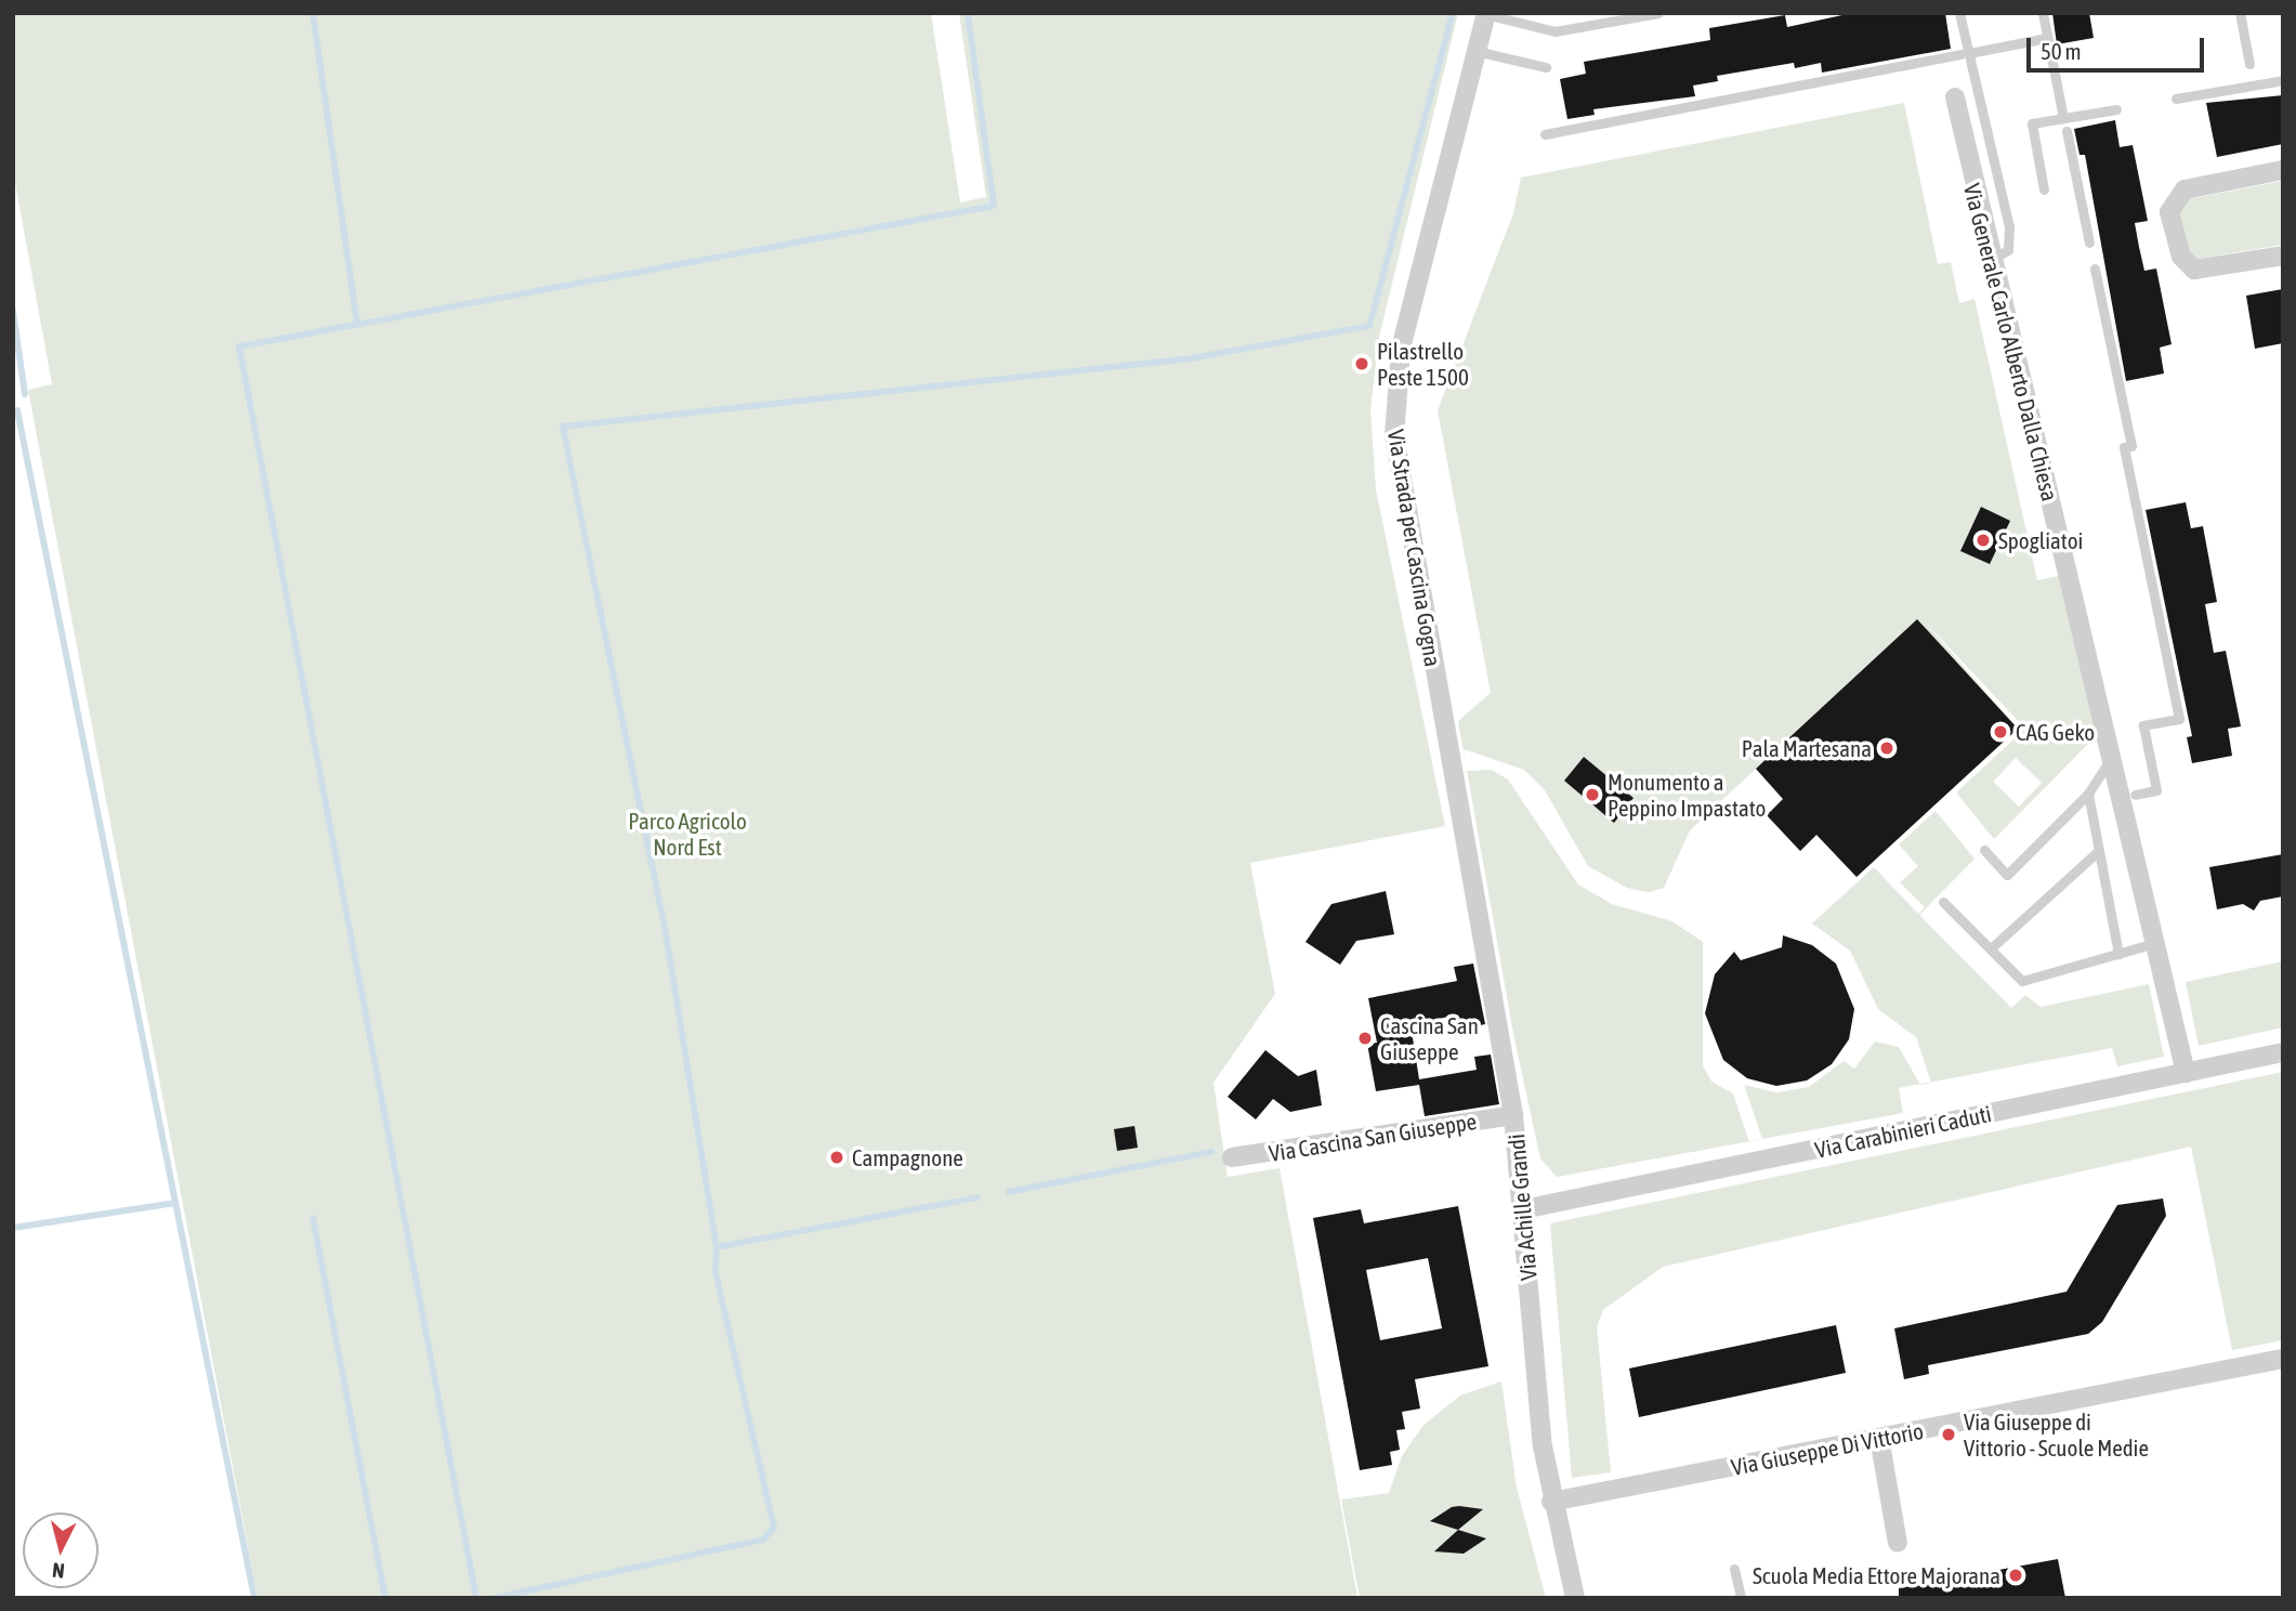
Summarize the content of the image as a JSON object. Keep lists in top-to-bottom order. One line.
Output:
{"streets":{"street":["Via Generale Carlo Alberto Dalla Chiesa","Via Strada per Cascina Gogna","Via Carabinieri Caduti","Via Cascina San Giuseppe","Via Achille Grandi","Via Giuseppe Di Vittorio"]},"crossings":[["Via Generale Carlo Alberto Dalla Chiesa","Via Carabinieri Caduti"],["Via Strada per Cascina Gogna","Via Achille Grandi"],["Via Carabinieri Caduti","Via Achille Grandi"],["Via Cascina San Giuseppe","Via Achille Grandi"],["Via Achille Grandi","Via Giuseppe Di Vittorio"]],"parks":["Parco Agricolo Nord Est"],"places":["Pilastrello Peste 1500","Spogliatoi","CAG Geko","Pala Martesana","Monumento a Peppino Impastato","Cascina San Giuseppe","Campagnone","Via Giuseppe di Vittorio - Scuole Medie","Scuola Media Ettore Majorana"],"scale_bar":"50 m","north":"bottom"}
